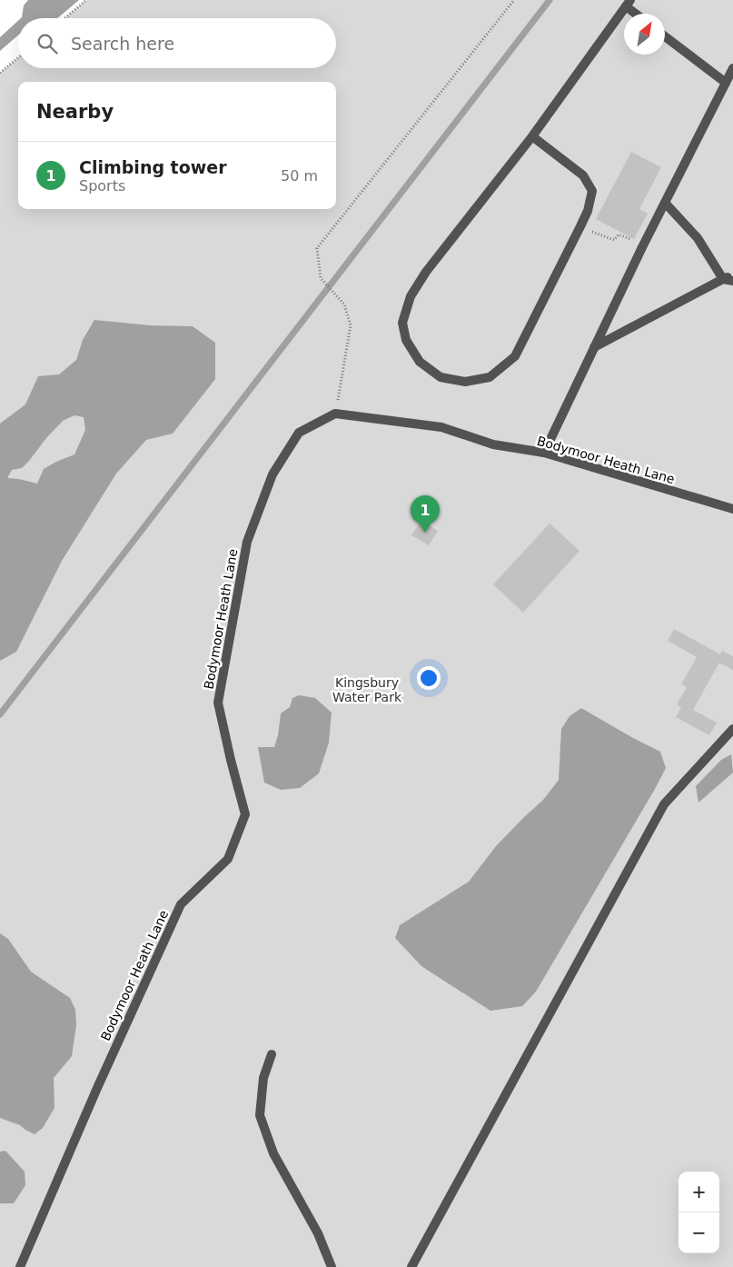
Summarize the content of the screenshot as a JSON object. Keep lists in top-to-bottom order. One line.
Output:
{"streets":{"street":["Bodymoor Heath Lane"]},"parks":["Kingsbury Water Park"],"north":"top right","page":{"search":"Search here","heading":"Nearby","list":[{"mark":"1","name":"Climbing tower","note":"Sports","value":"50 m"}],"pins":"1","map_buttons":["+","−"]}}
